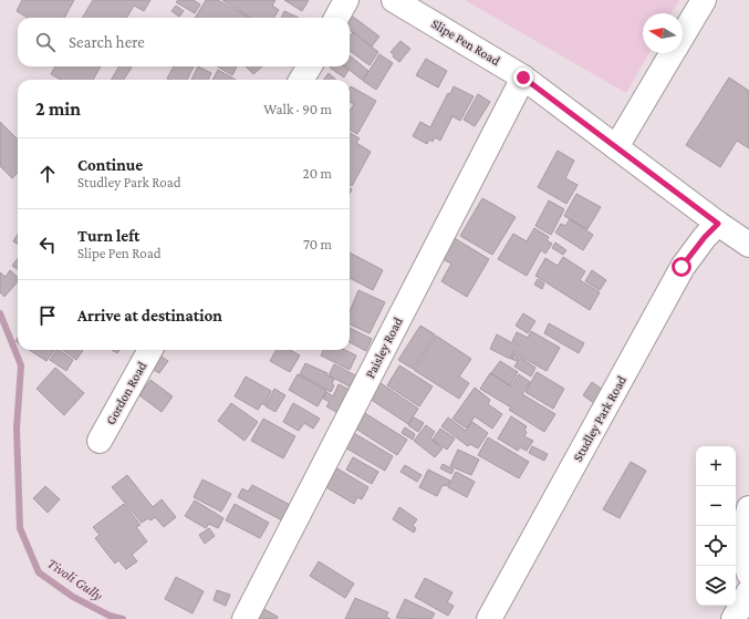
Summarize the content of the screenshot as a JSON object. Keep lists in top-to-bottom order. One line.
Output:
{"streets":{"street":["Slipe Pen Road","Paisley Road","Gordon Road","Studley Park Road"]},"crossings":[["Slipe Pen Road","Paisley Road"],["Slipe Pen Road","Studley Park Road"]],"water":["Tivoli Gully"],"north":"left","page":{"search":"Search here","heading":["2 min","Walk · 90 m"],"list":[["Continue","Studley Park Road","20 m"],["Turn left","Slipe Pen Road","70 m"],"Arrive at destination"],"map_buttons":["+","−"]}}
